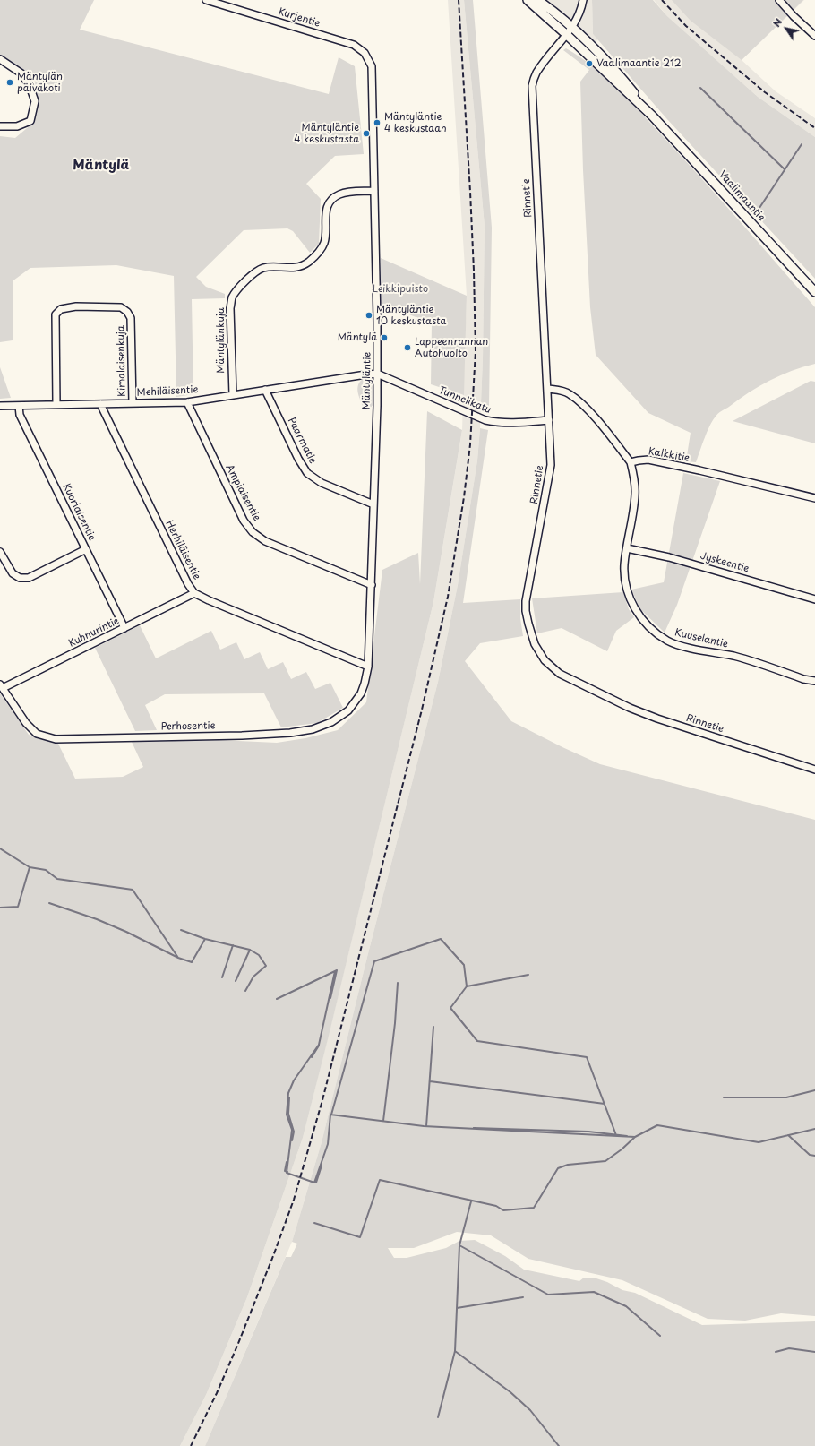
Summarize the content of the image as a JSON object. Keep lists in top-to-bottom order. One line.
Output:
{"streets":{"main road":["Vaalimaantie"],"street":["Kurjentie","Rinnetie","Mäntylänkuja","Kimalaisenkuja","Mäntyläntie","Mehiläisentie","Tunnelikatu","Paarmatie","Kalkkitie","Ampiaisentie","Kuoriaisentie","Herhiläisentie","Jyskeentie","Kuhnurintie","Kuuselantie","Perhosentie"]},"crossings":[["Kurjentie","Mäntyläntie"],["Vaalimaantie","Rinnetie"],["Rinnetie","Tunnelikatu"],["Mäntylänkuja","Mäntyläntie"],["Mäntylänkuja","Mehiläisentie"],["Kimalaisenkuja","Mehiläisentie"],["Mäntyläntie","Mehiläisentie"],["Mäntyläntie","Tunnelikatu"],["Mäntyläntie","Paarmatie"],["Mäntyläntie","Ampiaisentie"],["Mäntyläntie","Herhiläisentie"],["Mäntyläntie","Perhosentie"],["Mehiläisentie","Tunnelikatu"],["Mehiläisentie","Paarmatie"],["Mehiläisentie","Ampiaisentie"],["Mehiläisentie","Kuoriaisentie"],["Mehiläisentie","Herhiläisentie"],["Kalkkitie","Kuuselantie"],["Kuoriaisentie","Kuhnurintie"],["Herhiläisentie","Kuhnurintie"],["Herhiläisentie","Perhosentie"],["Jyskeentie","Kuuselantie"],["Kuhnurintie","Perhosentie"]],"districts":["Mäntylä"],"parks":["Leikkipuisto"],"places":["Vaalimaantie 212","Mäntylän päiväkoti","Mäntyläntie 4 keskustaan","Mäntyläntie 4 keskustasta","Mäntyläntie 10 keskustasta","Mäntylä","Lappeenrannan Autohuolto"],"north":"top left"}
